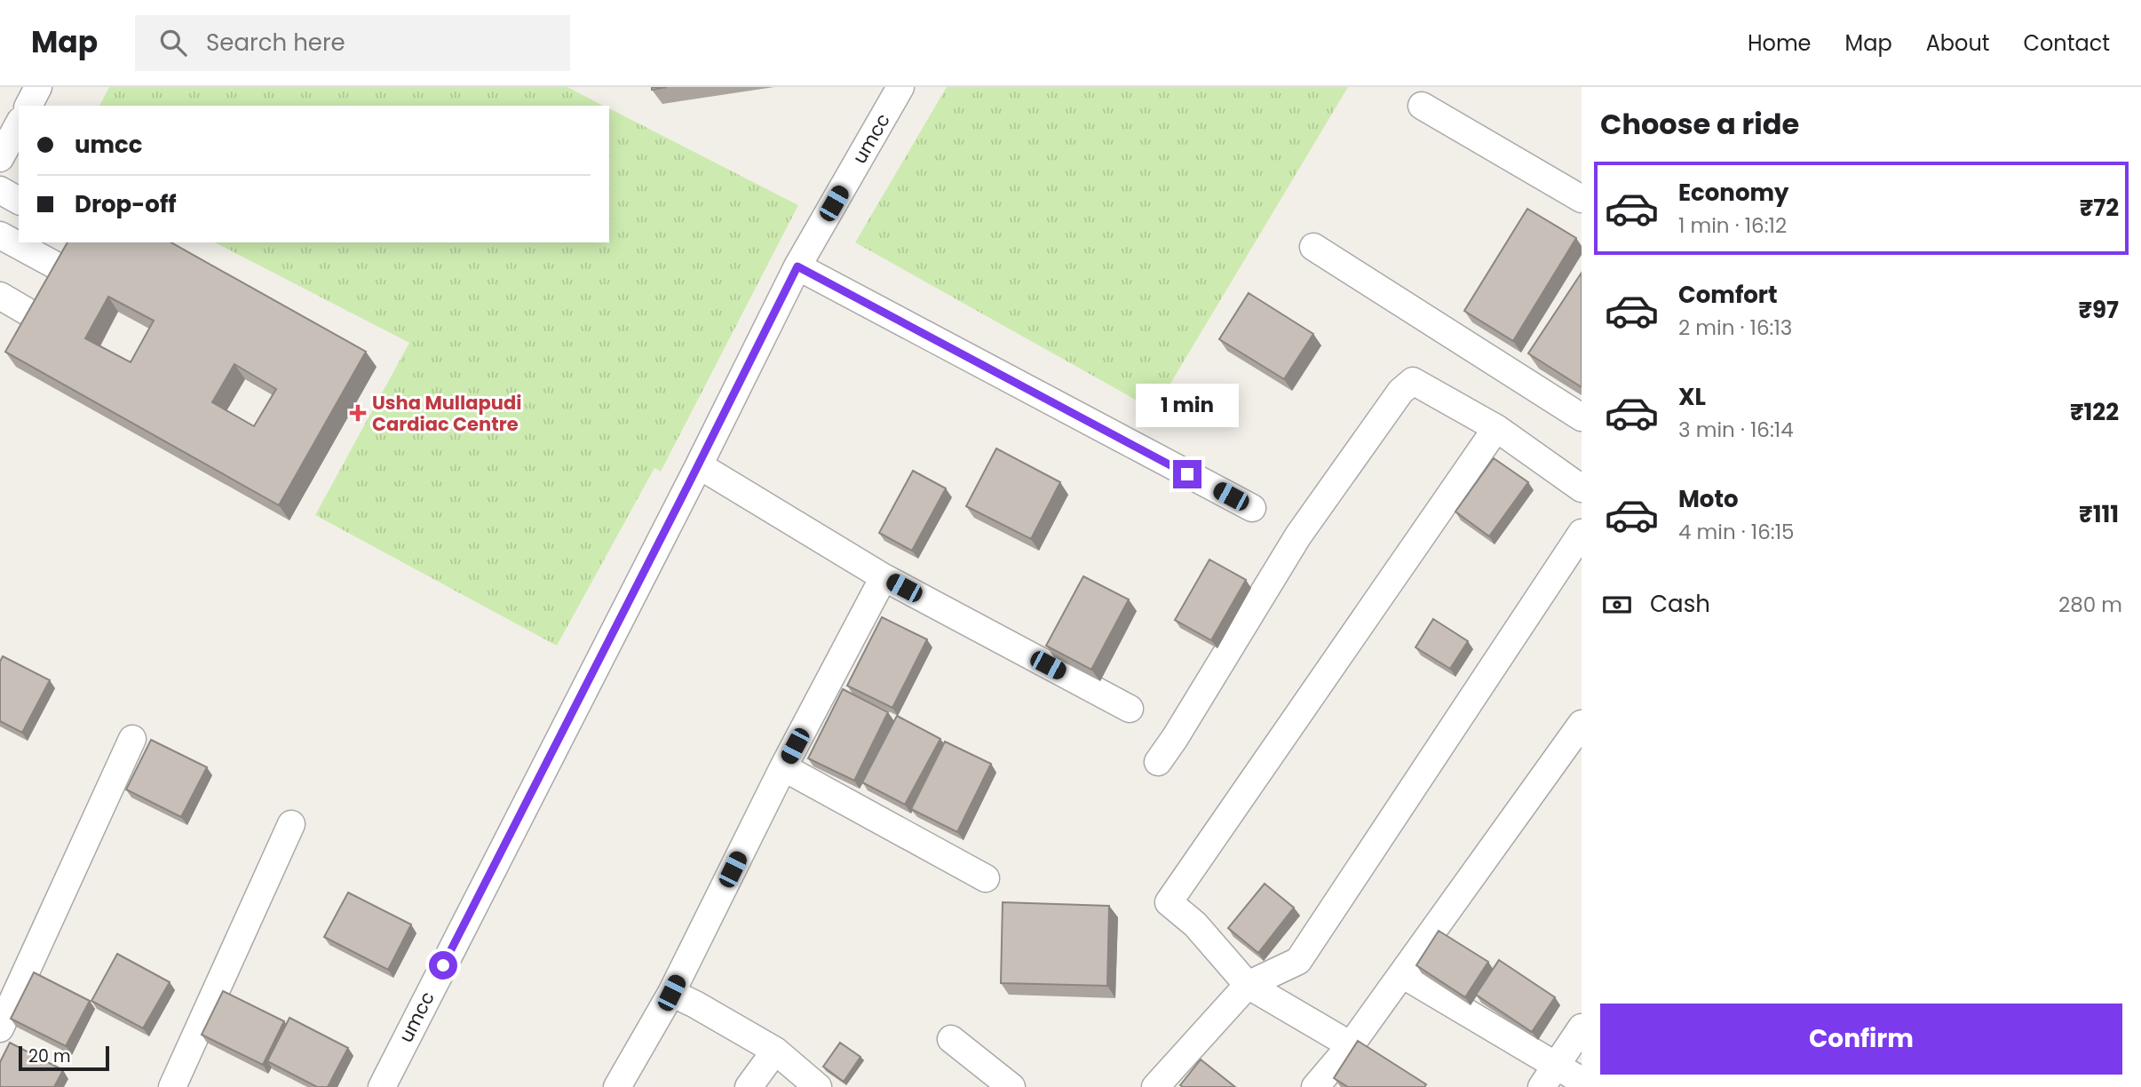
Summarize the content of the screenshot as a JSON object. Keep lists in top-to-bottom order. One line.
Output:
{"streets":{"street":["umcc"]},"places":{"health":["Usha Mullapudi Cardiac Centre"]},"scale_bar":"20 m","page":{"header":"Map","search":"Search here","nav":["Home","Map","About","Contact"],"heading":"Choose a ride","banner":["umcc","Drop-off"],"list":[{"name":"Economy","note":"1 min · 16:12","value":"₹72"},{"name":"Comfort","note":"2 min · 16:13","value":"₹97"},{"name":"XL","note":"3 min · 16:14","value":"₹122"},{"name":"Moto","note":"4 min · 16:15","value":"₹111"}],"bubble":"1 min","pay":["Cash","280 m"],"buttons":"Confirm","scale":"20 m"}}
